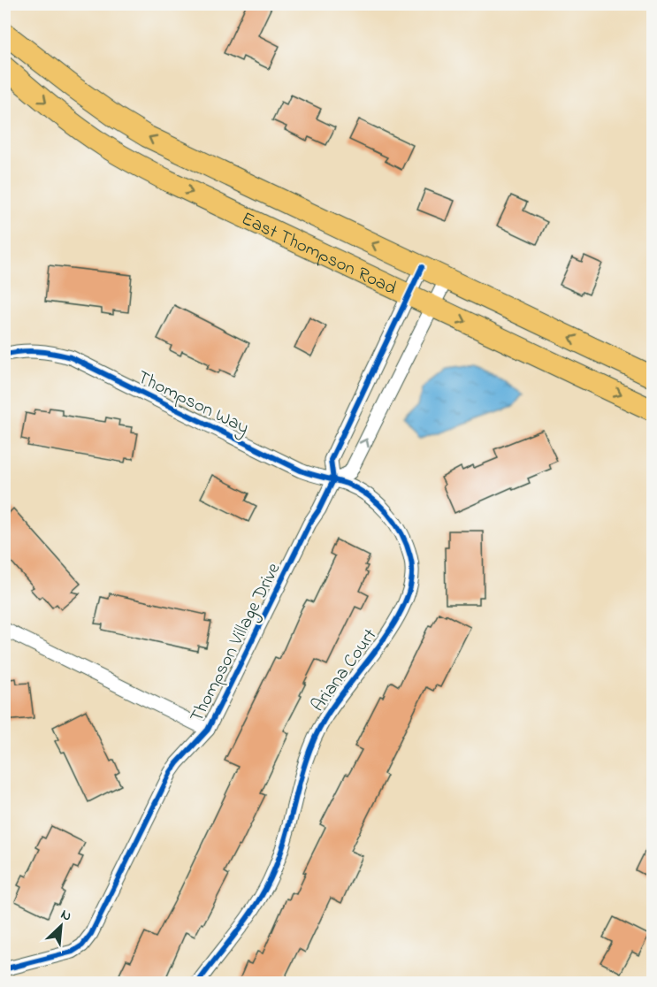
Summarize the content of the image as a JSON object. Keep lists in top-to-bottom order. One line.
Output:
{"streets":{"main road":["East Thompson Road"],"street":["Thompson Way","Thompson Village Drive","Ariana Court"]},"crossings":[["East Thompson Road","Thompson Village Drive"],["Thompson Way","Thompson Village Drive"],["Thompson Way","Ariana Court"],["Thompson Village Drive","Ariana Court"]],"north":"top right"}
